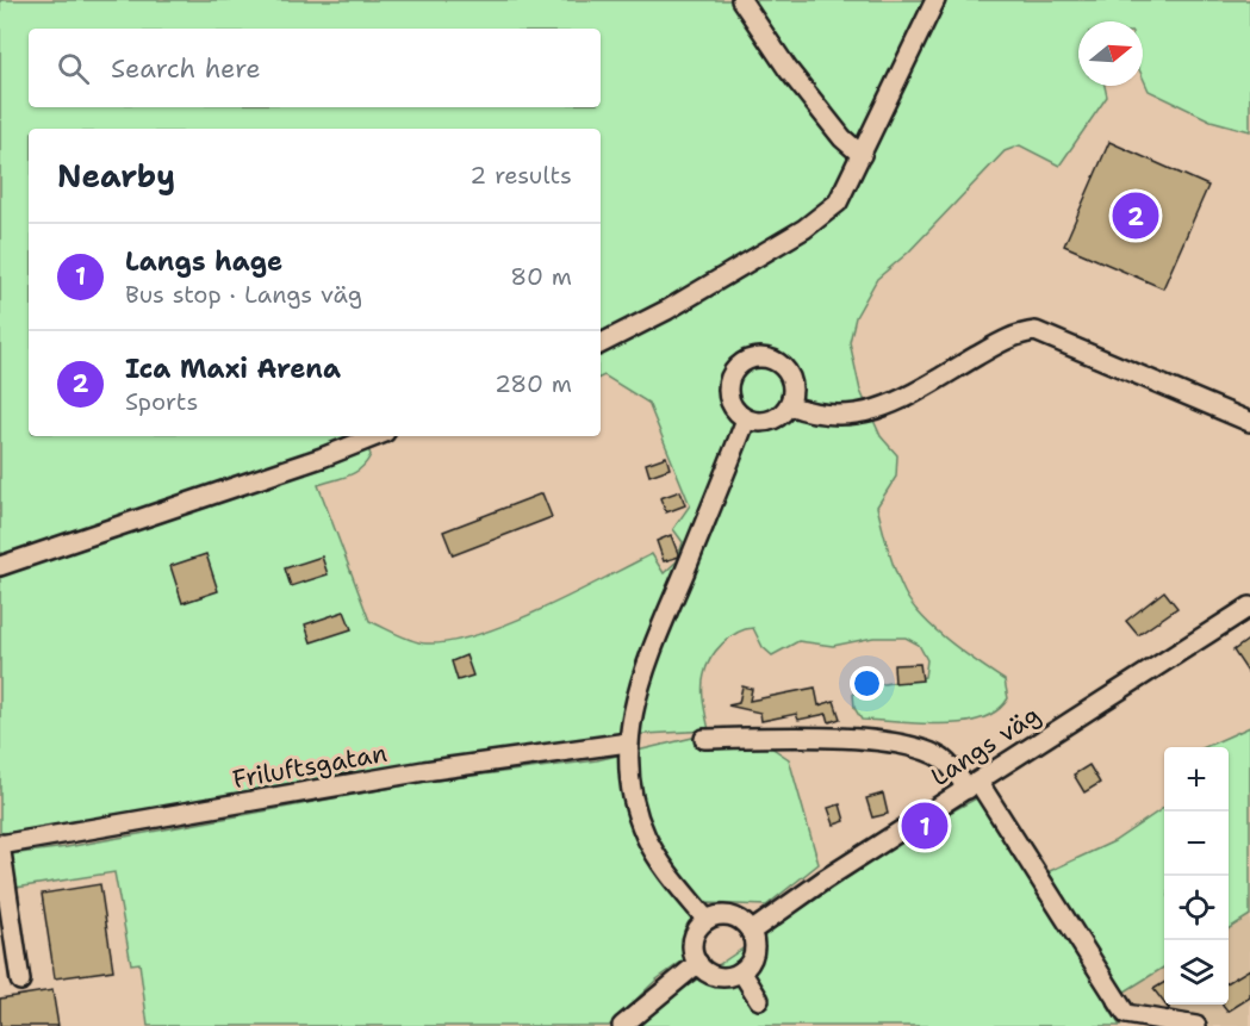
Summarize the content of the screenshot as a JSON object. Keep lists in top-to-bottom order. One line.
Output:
{"streets":{"street":["Langs väg","Friluftsgatan"]},"north":"right","page":{"search":"Search here","heading":["Nearby","2 results"],"pins":["2","1"],"list":[{"mark":"1","name":"Langs hage","note":"Bus stop · Langs väg","value":"80 m"},{"mark":"2","name":"Ica Maxi Arena","note":"Sports","value":"280 m"}],"map_buttons":["+","−"]}}
